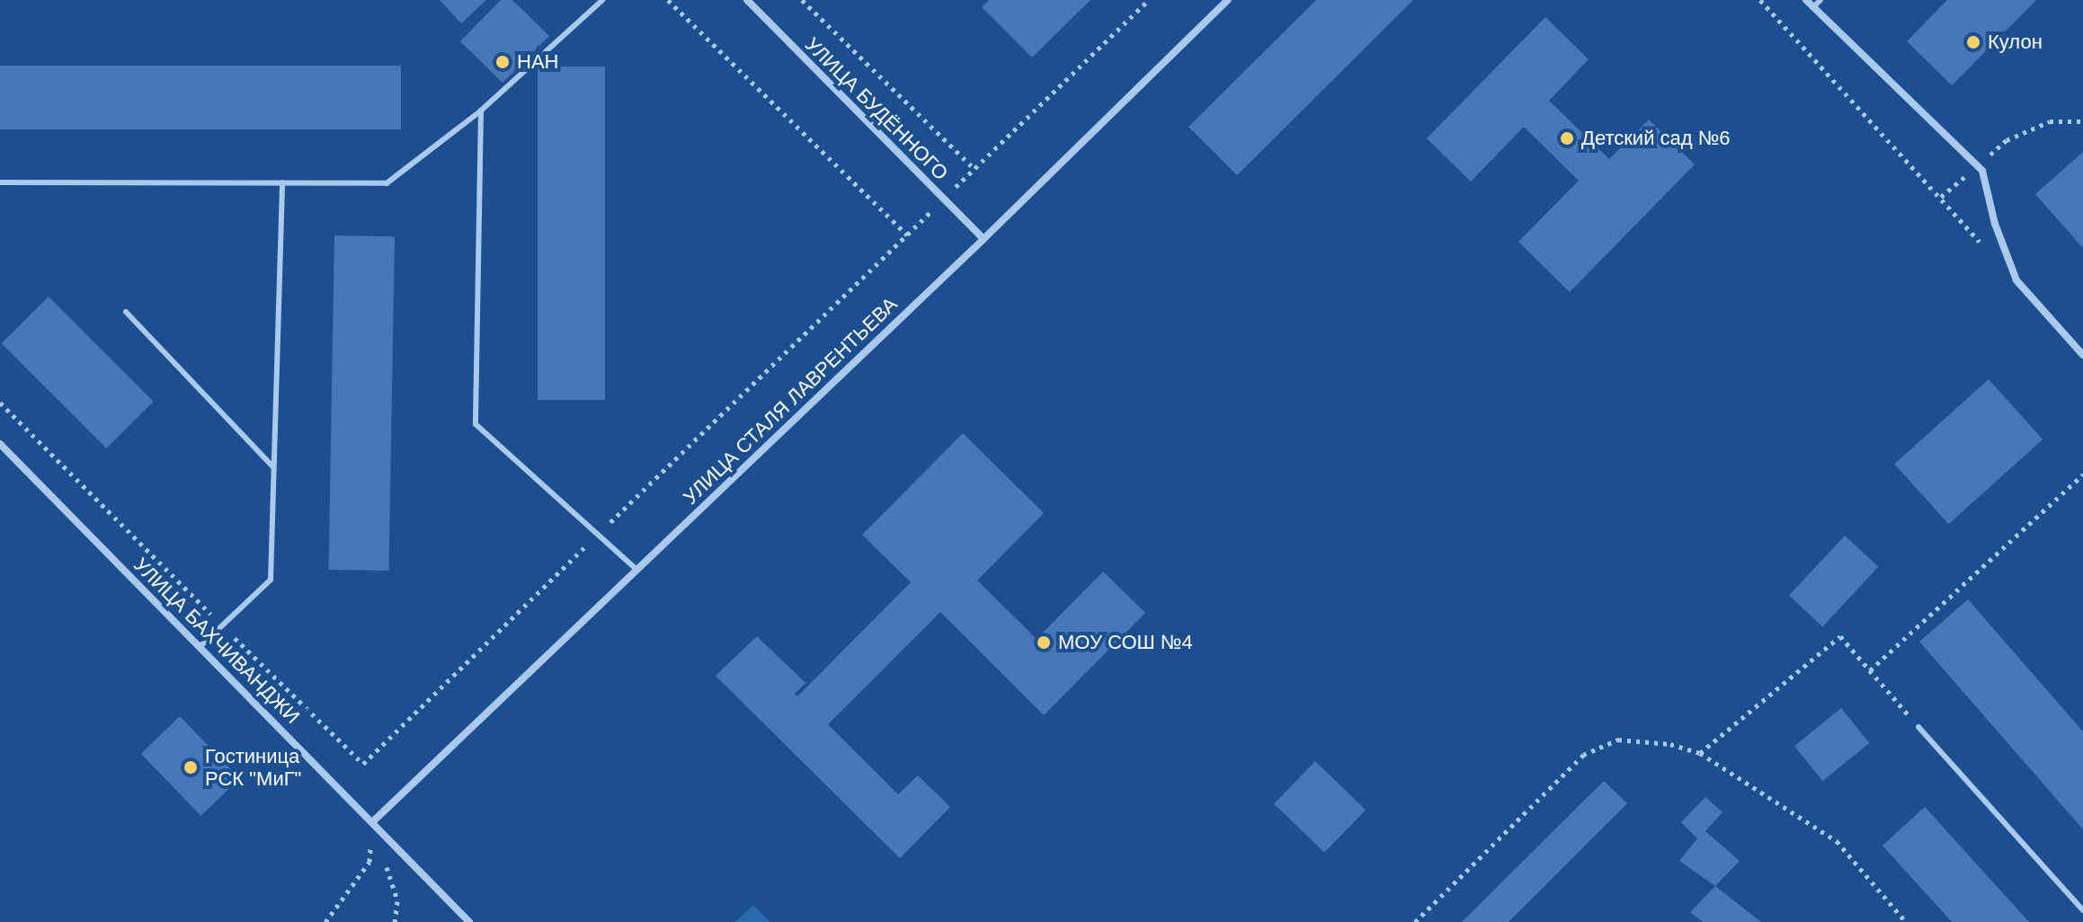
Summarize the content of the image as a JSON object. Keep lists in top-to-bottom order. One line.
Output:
{"streets":{"street":["УЛИЦА БУДЁННОГО","УЛИЦА СТАЛЯ ЛАВРЕНТЬЕВА","УЛИЦА БАХЧИВАНДЖИ"]},"crossings":[["УЛИЦА БУДЁННОГО","УЛИЦА СТАЛЯ ЛАВРЕНТЬЕВА"],["УЛИЦА СТАЛЯ ЛАВРЕНТЬЕВА","УЛИЦА БАХЧИВАНДЖИ"]],"places":["Кулон","НАН","Детский сад №6","МОУ СОШ №4","Гостиница РСК \"МиГ\""]}
